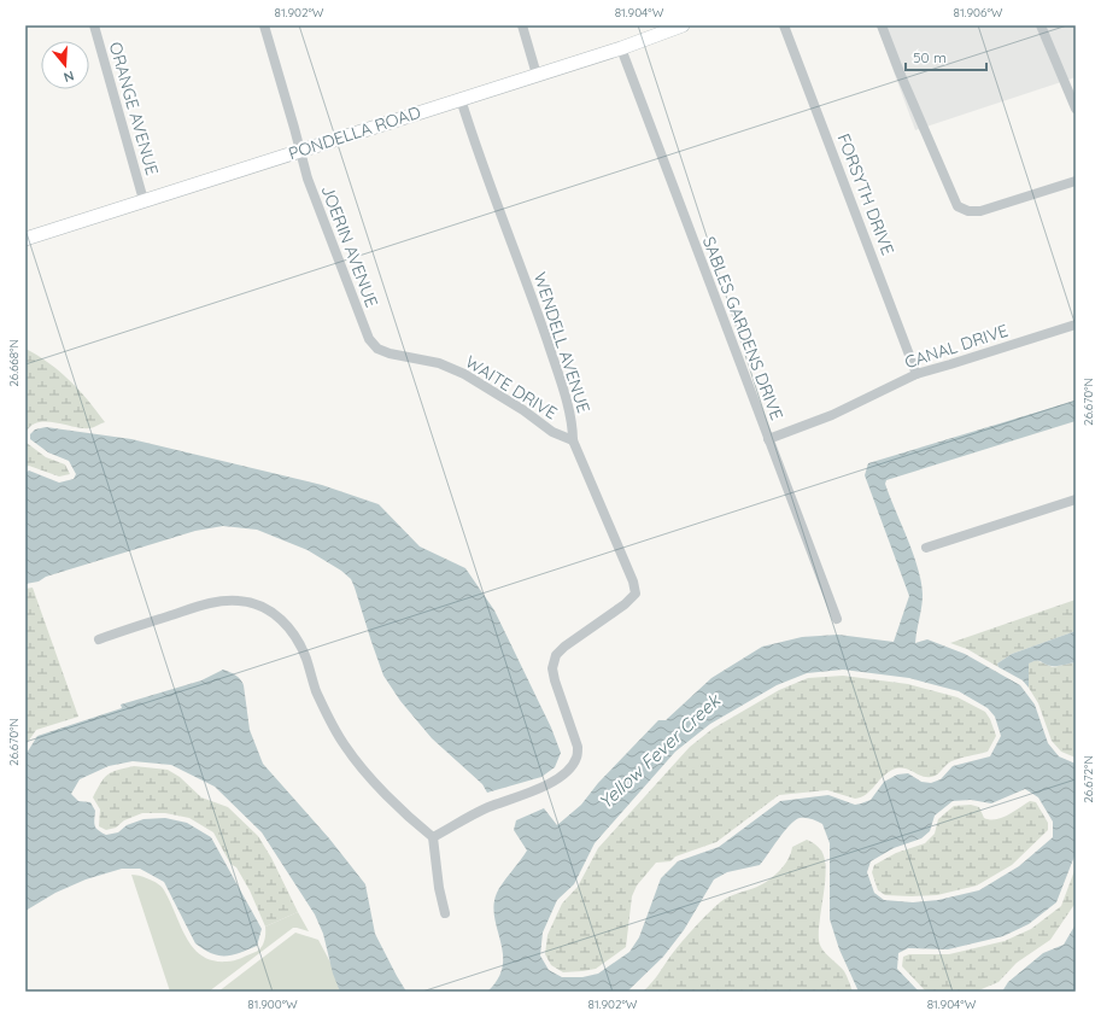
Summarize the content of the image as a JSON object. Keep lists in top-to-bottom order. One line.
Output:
{"streets":{"main road":["PONDELLA ROAD"],"street":["ORANGE AVENUE","FORSYTH DRIVE","JOERIN AVENUE","SABLES GARDENS DRIVE","WENDELL AVENUE","CANAL DRIVE","WAITE DRIVE"]},"crossings":[["ORANGE AVENUE","PONDELLA ROAD"],["PONDELLA ROAD","JOERIN AVENUE"],["PONDELLA ROAD","SABLES GARDENS DRIVE"],["PONDELLA ROAD","WENDELL AVENUE"],["FORSYTH DRIVE","CANAL DRIVE"],["JOERIN AVENUE","WAITE DRIVE"],["SABLES GARDENS DRIVE","CANAL DRIVE"],["WENDELL AVENUE","WAITE DRIVE"]],"water":["Yellow Fever Creek"],"scale_bar":"50 m","north":"bottom","coordinates":["81.902°W","81.904°W","81.906°W","26.668°N","26.670°N","26.672°N","81.900°W"]}
